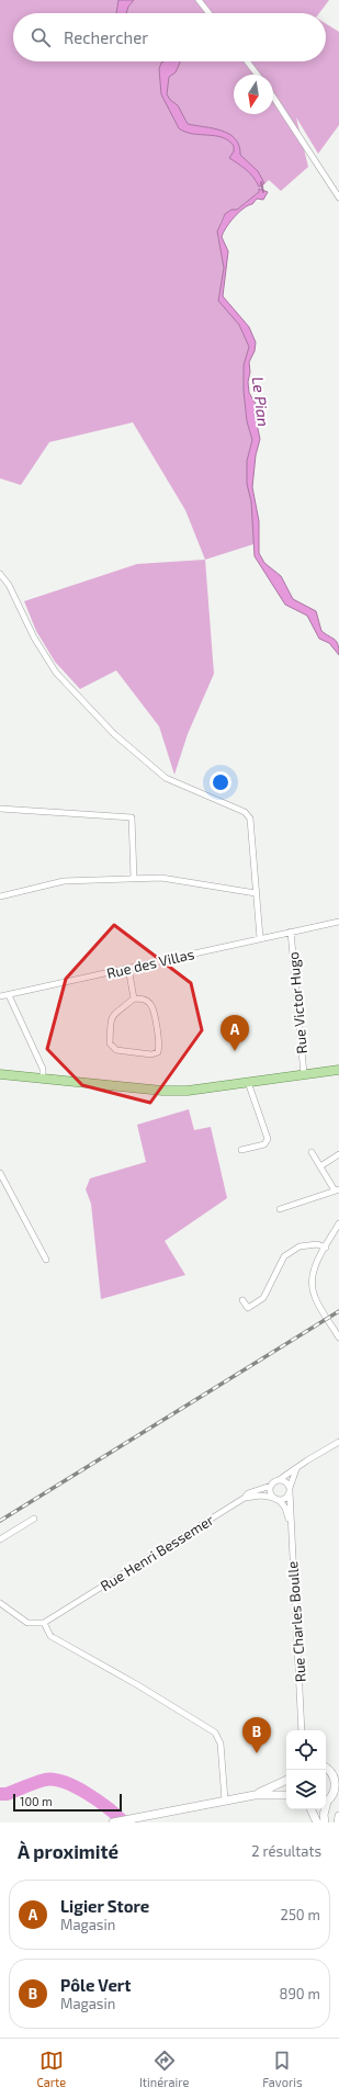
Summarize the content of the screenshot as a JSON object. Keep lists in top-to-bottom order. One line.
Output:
{"streets":{"street":["Rue des Villas","Rue Victor Hugo","Rue Henri Bessemer","Rue Charles Boulle"]},"crossings":[["Rue des Villas","Rue Victor Hugo"],["Rue Henri Bessemer","Rue Charles Boulle"]],"water":["Le Pian"],"scale_bar":"100 m","north":"bottom","page":{"search":"Rechercher","pins":["A","B"],"scale":"100 m","heading":["À proximité","2 résultats"],"list":[{"mark":"A","name":"Ligier Store","note":"Magasin","value":"250 m"},{"mark":"B","name":"Pôle Vert","note":"Magasin","value":"890 m"}],"nav":["Carte","Itinéraire","Favoris"]}}
